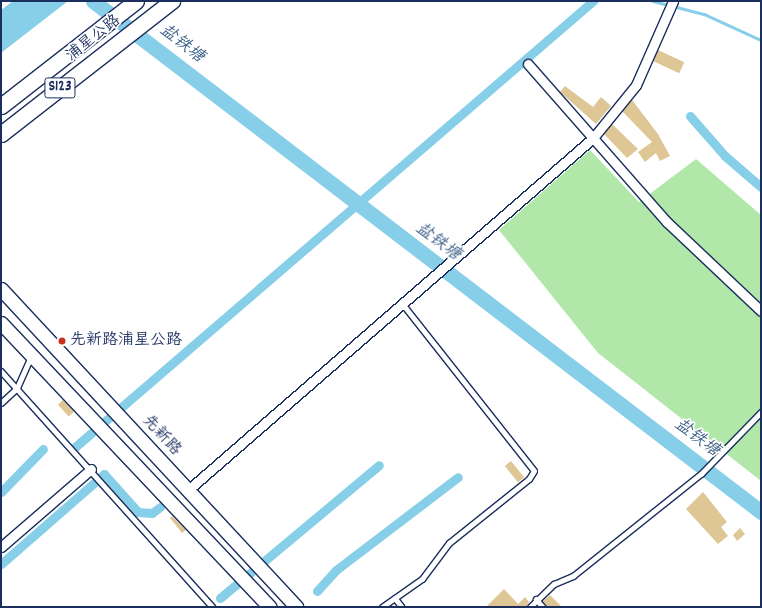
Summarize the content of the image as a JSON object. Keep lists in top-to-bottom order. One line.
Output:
{"streets":{"main road":["浦星公路","S123","先新路"]},"water":["盐铁塘"],"places":["先新路浦星公路"]}
